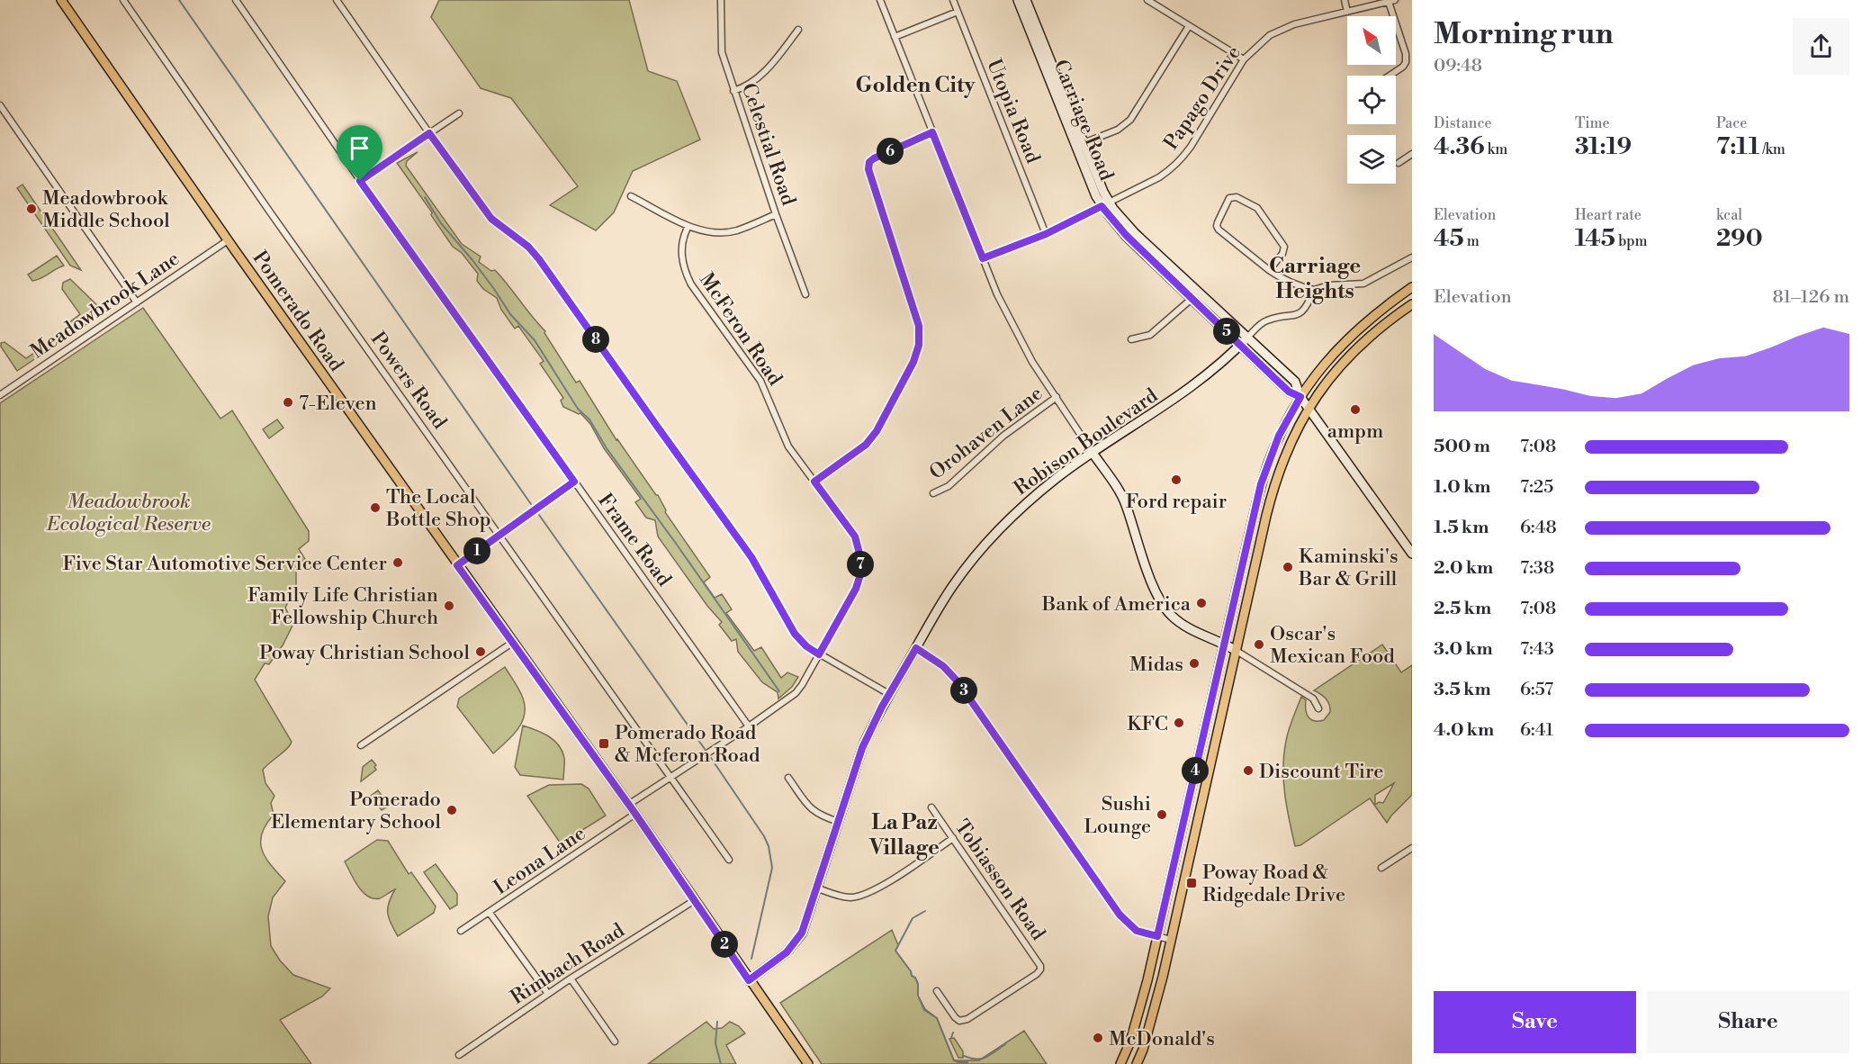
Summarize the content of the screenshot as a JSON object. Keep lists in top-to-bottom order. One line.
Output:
{"streets":{"main road":["Pomerado Road"],"street":["Papago Drive","Utopia Road","Carriage Road","Celestial Road","Meadowbrook Lane","McFeron Road","Powers Road","Orohaven Lane","Robison Boulevard","Frame Road","Leona Lane","Tobiasson Road","Rimbach Road"]},"crossings":[["Papago Drive","Utopia Road"],["Papago Drive","Carriage Road"],["Carriage Road","Robison Boulevard"],["Meadowbrook Lane","Pomerado Road"],["Pomerado Road","McFeron Road"],["Pomerado Road","Robison Boulevard"],["Pomerado Road","Leona Lane"],["Pomerado Road","Rimbach Road"],["McFeron Road","Powers Road"],["McFeron Road","Frame Road"]],"districts":["Golden City","Carriage Heights","La Paz Village"],"parks":["Meadowbrook Ecological Reserve"],"places":{"other":["Meadowbrook Middle School","7-Eleven","ampm","Ford repair","The Local Bottle Shop","Five Star Automotive Service Center","Kaminski's Bar & Grill","Bank of America","Family Life Christian Fellowship Church","Oscar's Mexican Food","Poway Christian School","Midas","KFC","Discount Tire","Pomerado Elementary School","Sushi Lounge","McDonald's"],"transit":["Pomerado Road & Mcferon Road","Poway Road & Ridgedale Drive"]},"north":"top left","page":{"heading":["Morning run","09:48"],"stats":[["Distance","4.36 km"],["Time","31:19"],["Pace","7:11 /km"],["Elevation","45 m"],["Heart rate","145 bpm"],["kcal","290"]],"pins":["6","5","8","1","7","3","4","2"],"chart":["Elevation","81–126 m"],"list":[{"name":"500 m","note":"7:08"},{"name":"1.0 km","note":"7:25"},{"name":"1.5 km","note":"6:48"},{"name":"2.0 km","note":"7:38"},{"name":"2.5 km","note":"7:08"},{"name":"3.0 km","note":"7:43"},{"name":"3.5 km","note":"6:57"},{"name":"4.0 km","note":"6:41"}],"buttons":["Save","Share"]}}
